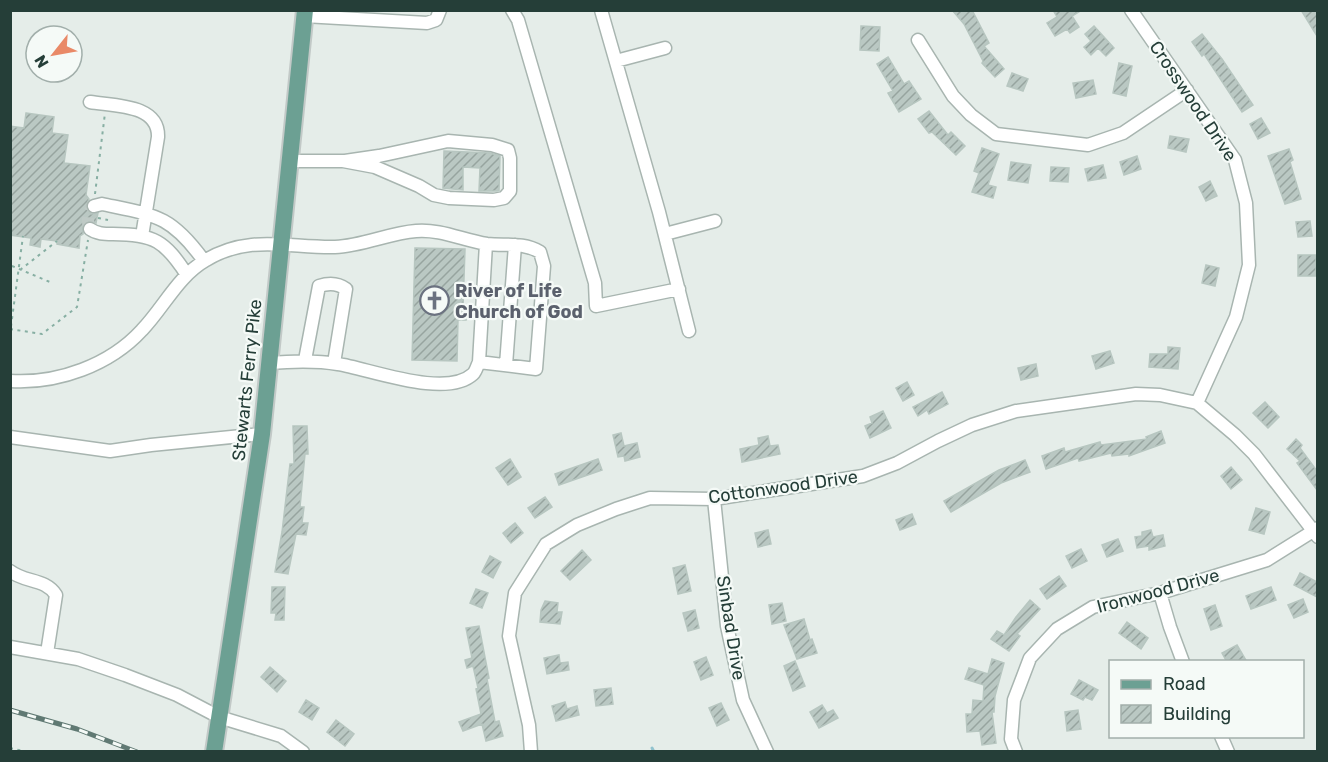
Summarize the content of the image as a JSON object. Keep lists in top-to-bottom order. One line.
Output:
{"streets":{"main road":["Stewarts Ferry Pike"],"street":["Crosswood Drive","Cottonwood Drive","Ironwood Drive","Sinbad Drive"]},"crossings":[["Crosswood Drive","Cottonwood Drive"],["Cottonwood Drive","Ironwood Drive"],["Cottonwood Drive","Sinbad Drive"]],"places":{"church":["River of Life Church of God"]},"legend":["Road","Building"],"north":"bottom left"}
